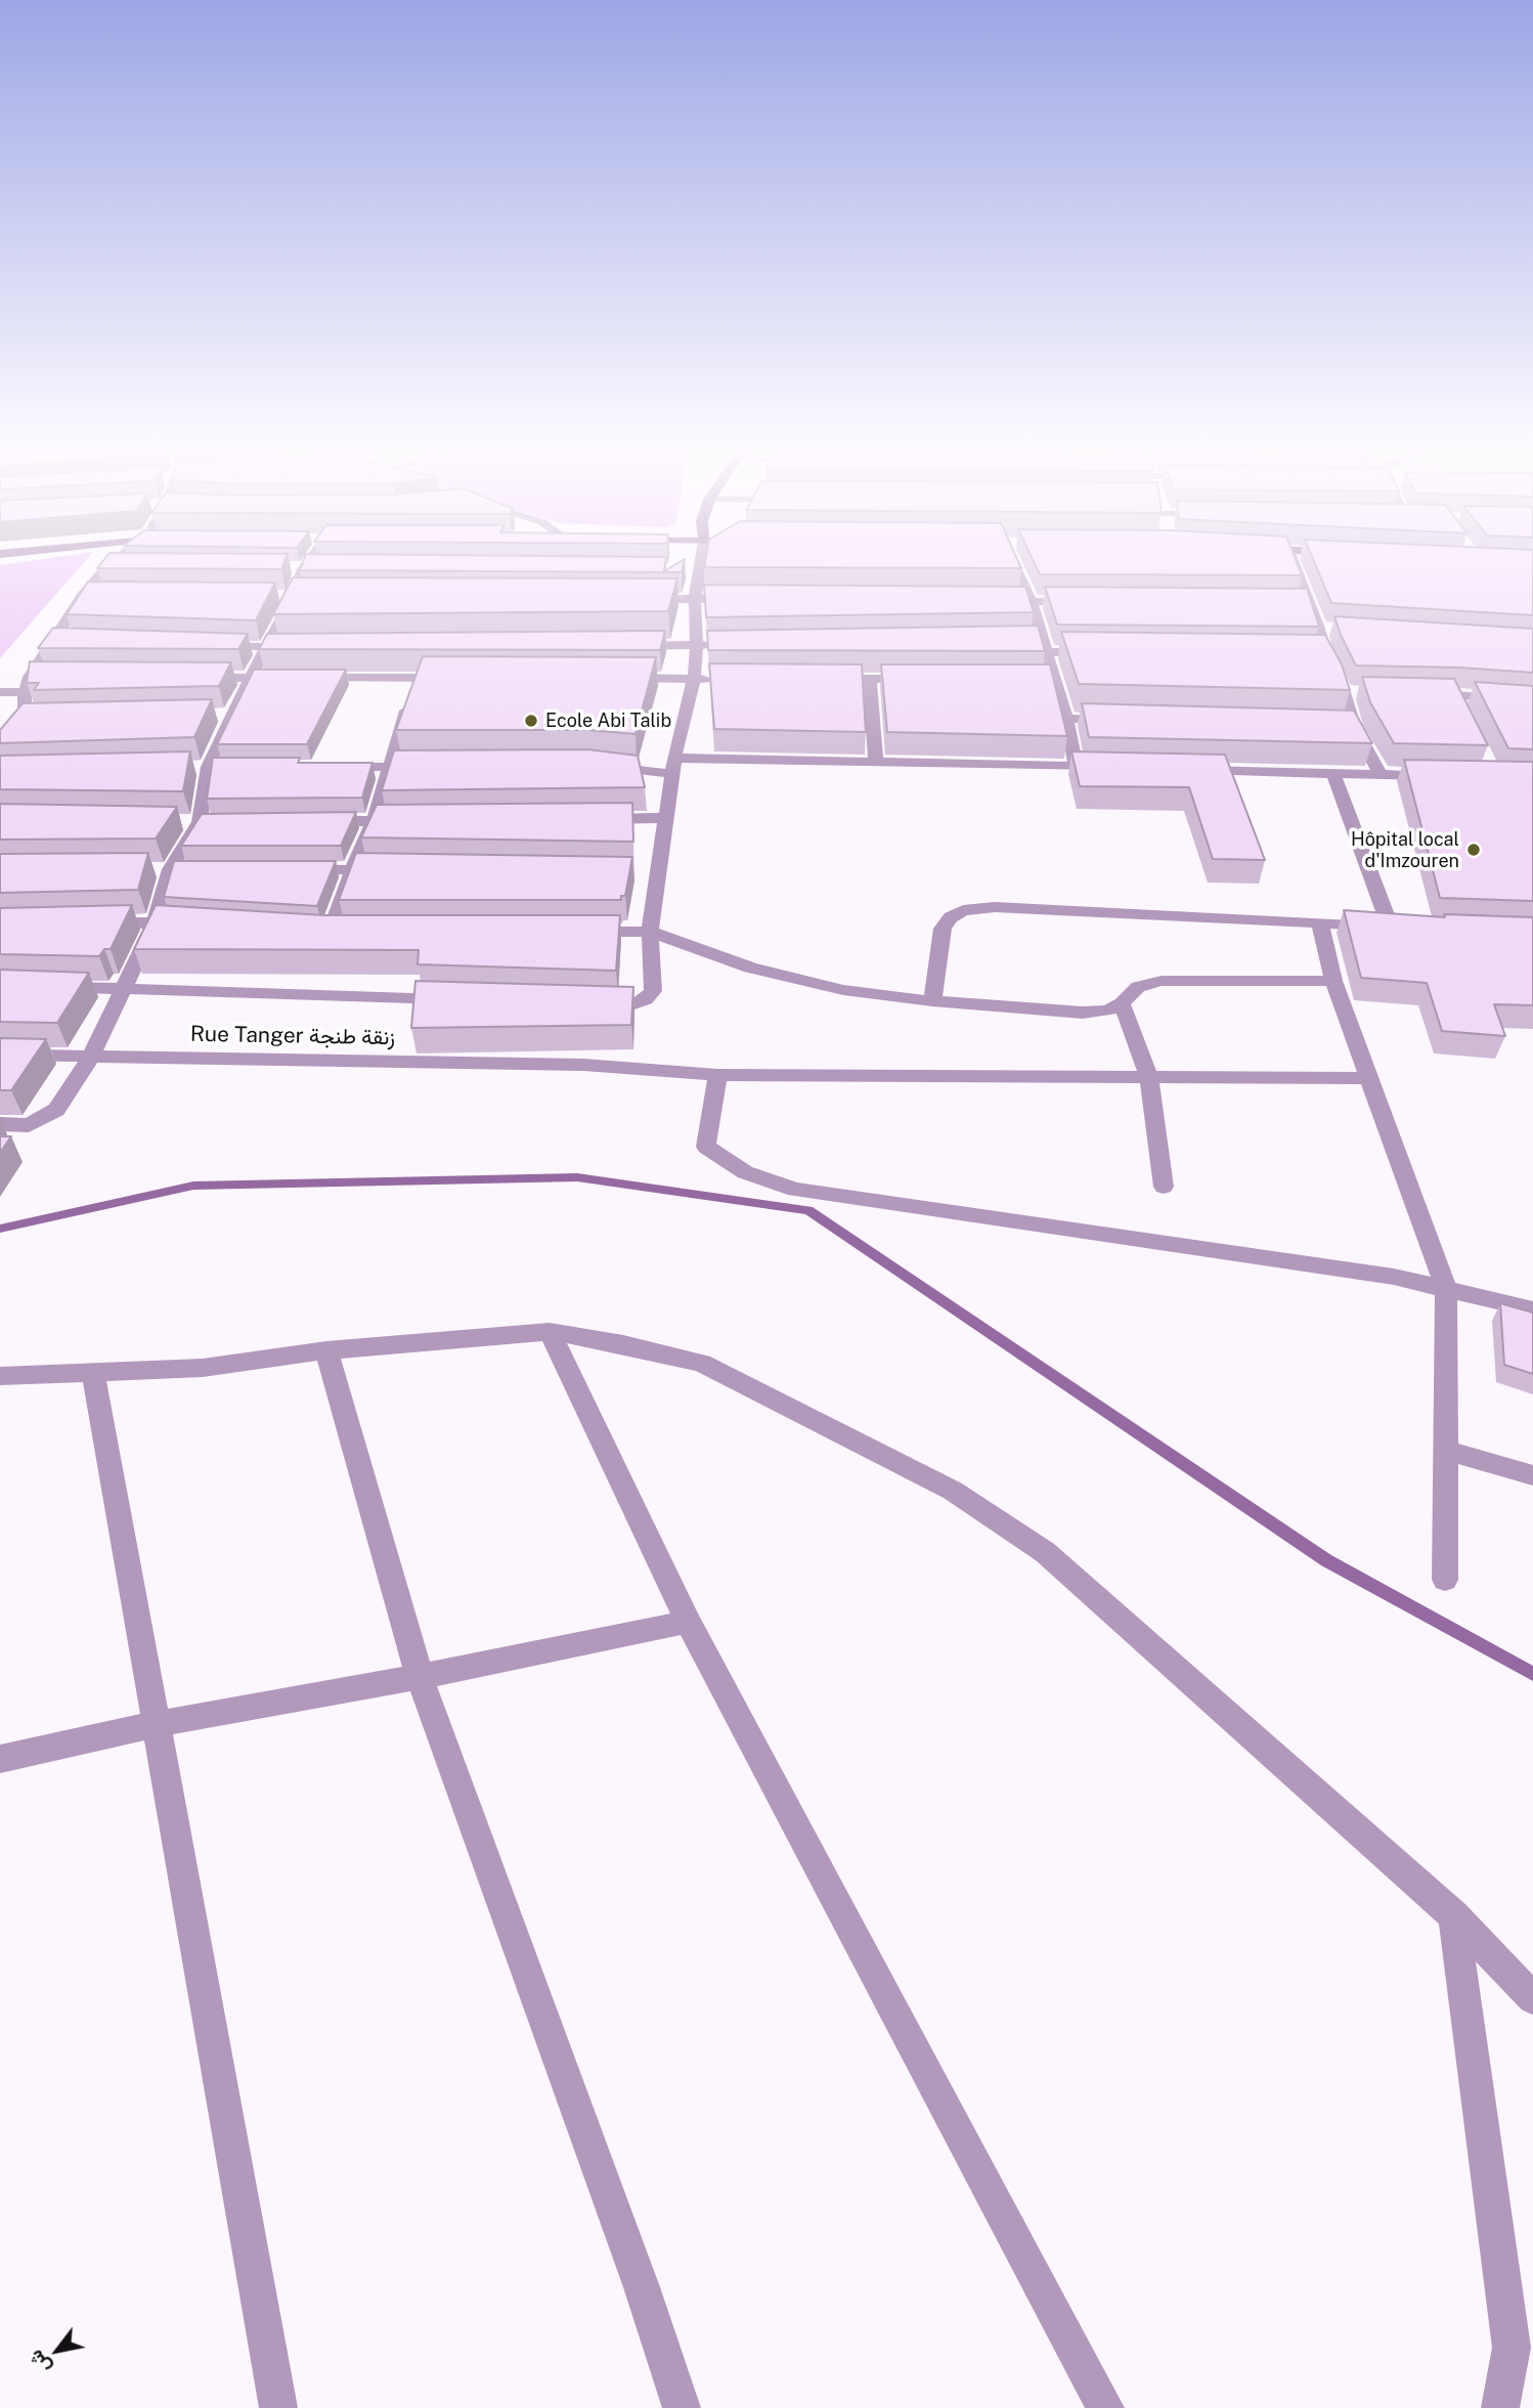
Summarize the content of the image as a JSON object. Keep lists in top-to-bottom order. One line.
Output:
{"streets":{"street":["Rue Tanger زنقة طنجة"]},"places":["Ecole Abi Talib","Hôpital local d'Imzouren"],"north":"bottom left"}
